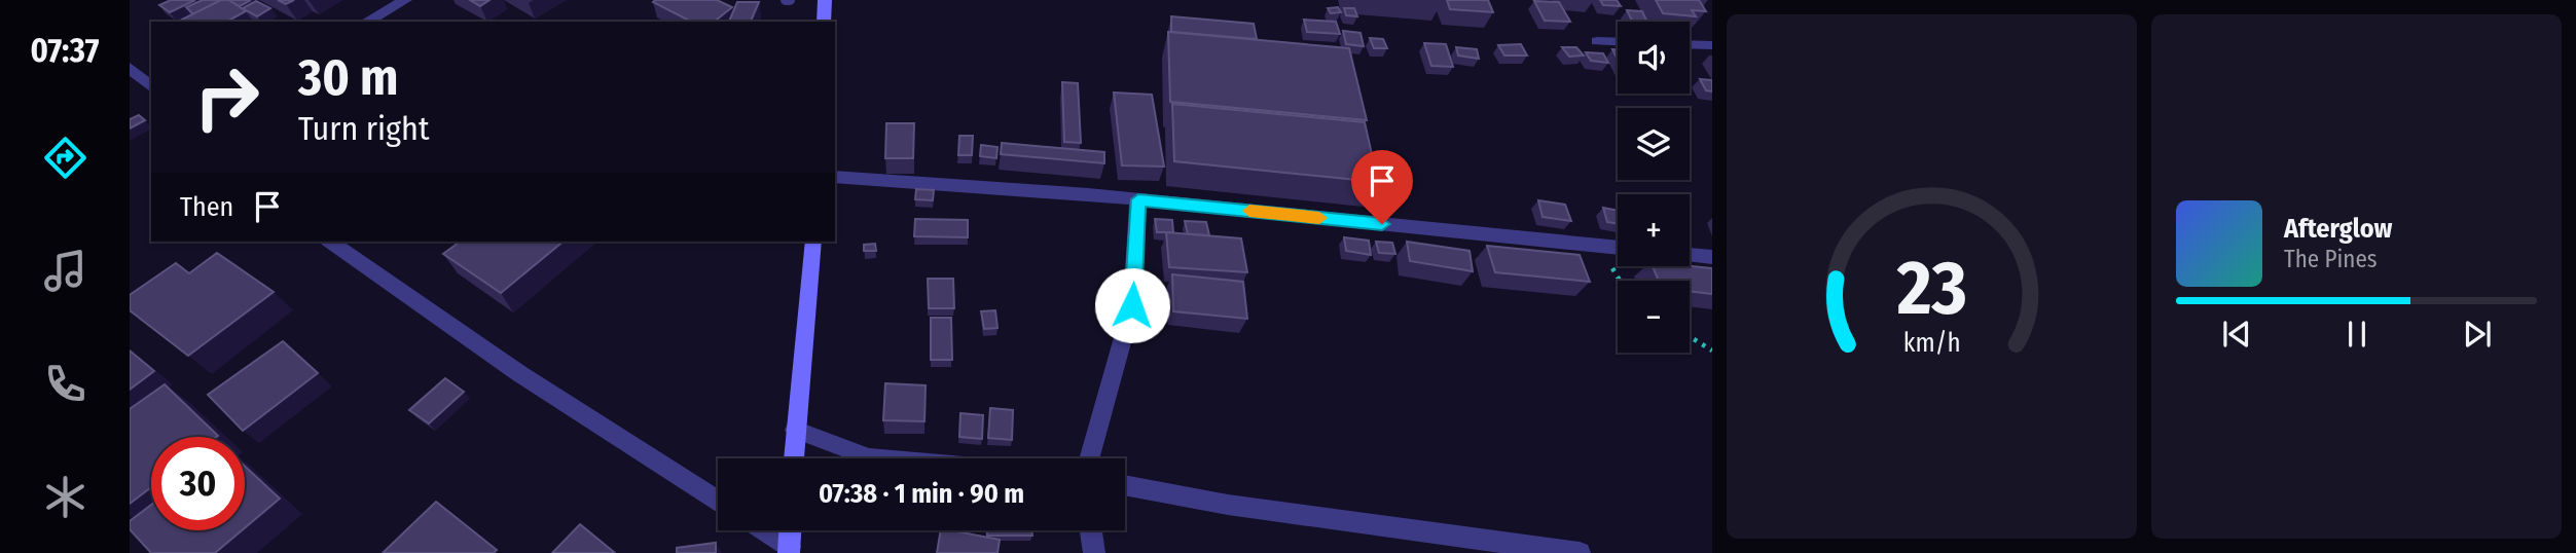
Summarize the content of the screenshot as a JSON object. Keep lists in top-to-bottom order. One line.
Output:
{"page":{"tabs":"07:37","map_buttons":["+","−"],"turn":["30 m","Turn right"],"then":"Then","song":["Afterglow","The Pines"],"limit":"30","trip":"07:38 · 1 min · 90 m","gauge":["23","km/h"]}}
